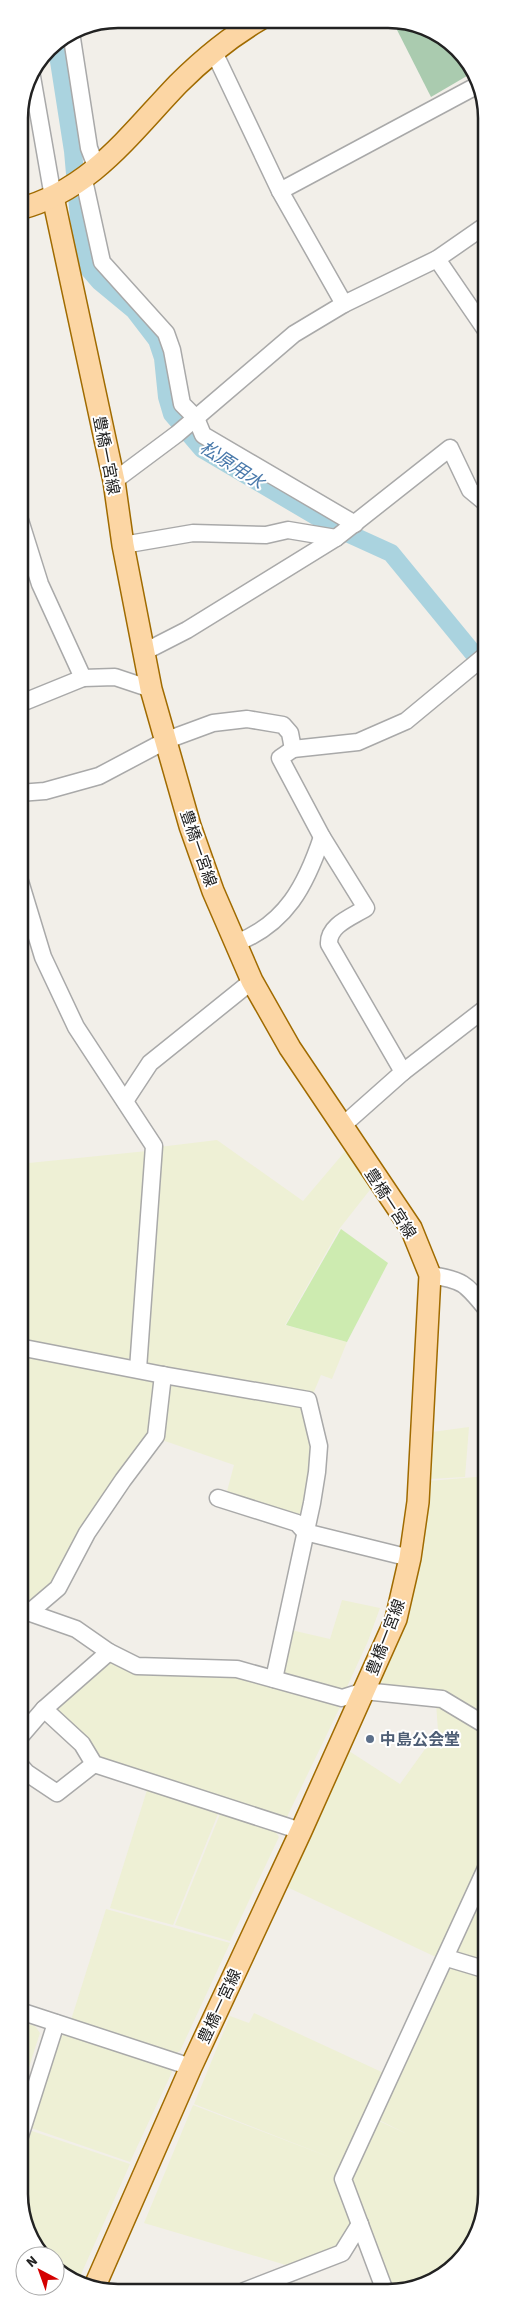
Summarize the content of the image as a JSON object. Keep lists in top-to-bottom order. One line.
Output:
{"streets":{"main road":["豊橋一宮線"]},"water":["松原用水"],"places":["中島公会堂"],"north":"top left"}
